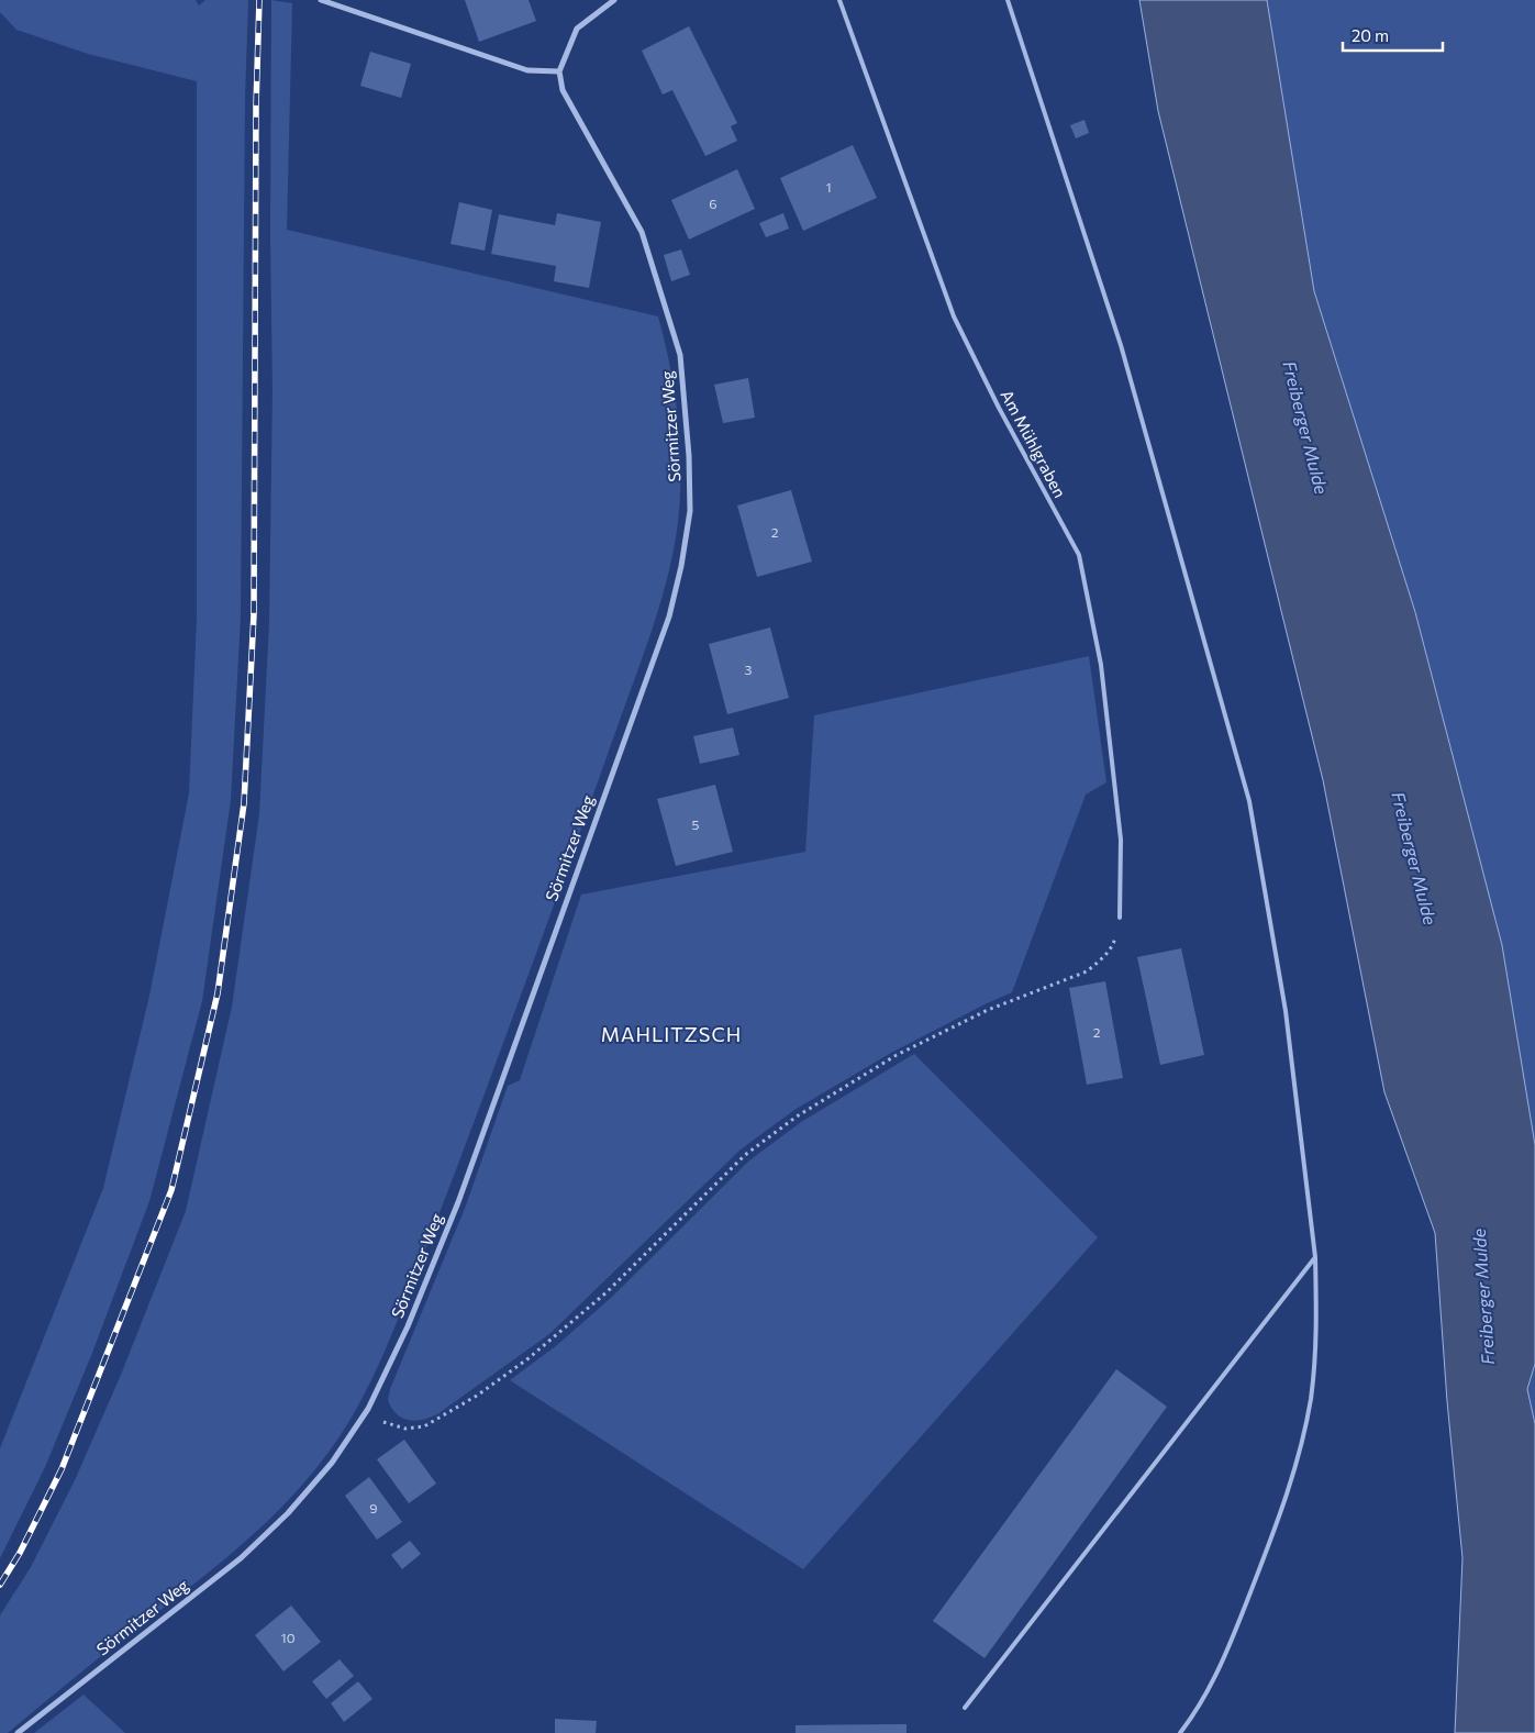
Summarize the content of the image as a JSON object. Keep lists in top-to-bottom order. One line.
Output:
{"streets":{"street":["Sörmitzer Weg"],"lane":["Am Mühlgraben"]},"districts":["MAHLITZSCH"],"water":["Freiberger Mulde"],"house_numbers":["1","6","2","3","5","2","9","10"],"scale_bar":"20 m"}
